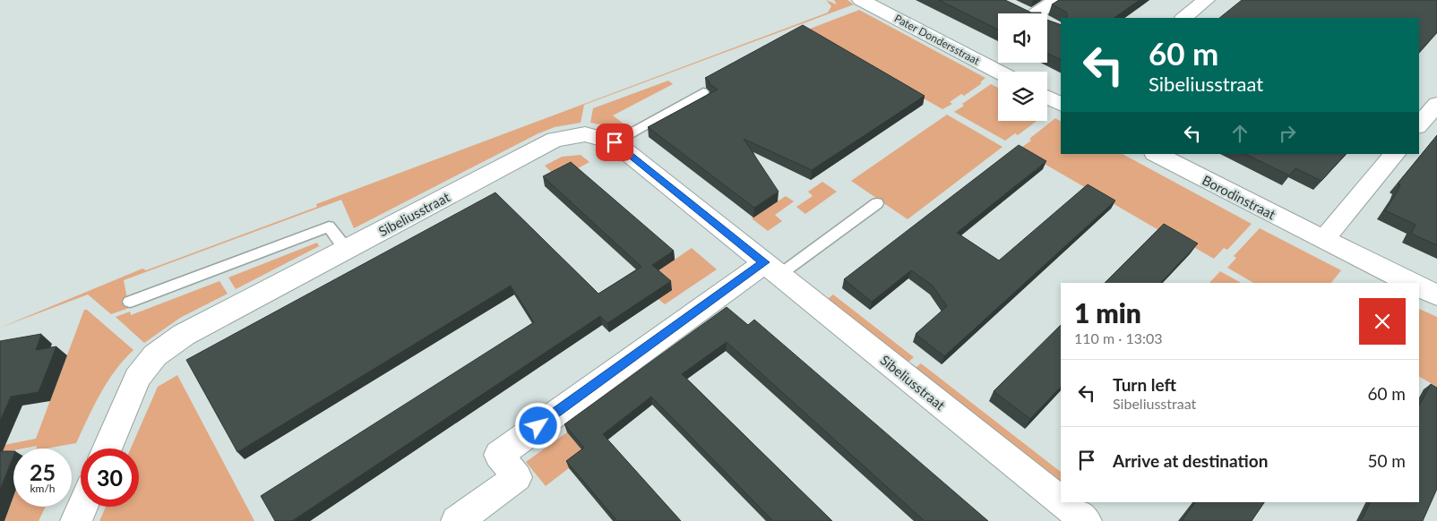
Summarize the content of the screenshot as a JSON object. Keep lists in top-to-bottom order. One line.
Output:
{"streets":{"street":["Pater Dondersstraat","Borodinstraat","Sibeliusstraat"]},"page":{"turn":["60 m","Sibeliusstraat"],"heading":["1 min","110 m · 13:03"],"list":[{"name":"Turn left","note":"Sibeliusstraat","value":"60 m"},{"name":"Arrive at destination","value":"50 m"}],"speed":"25 km/h","limit":"30"}}
